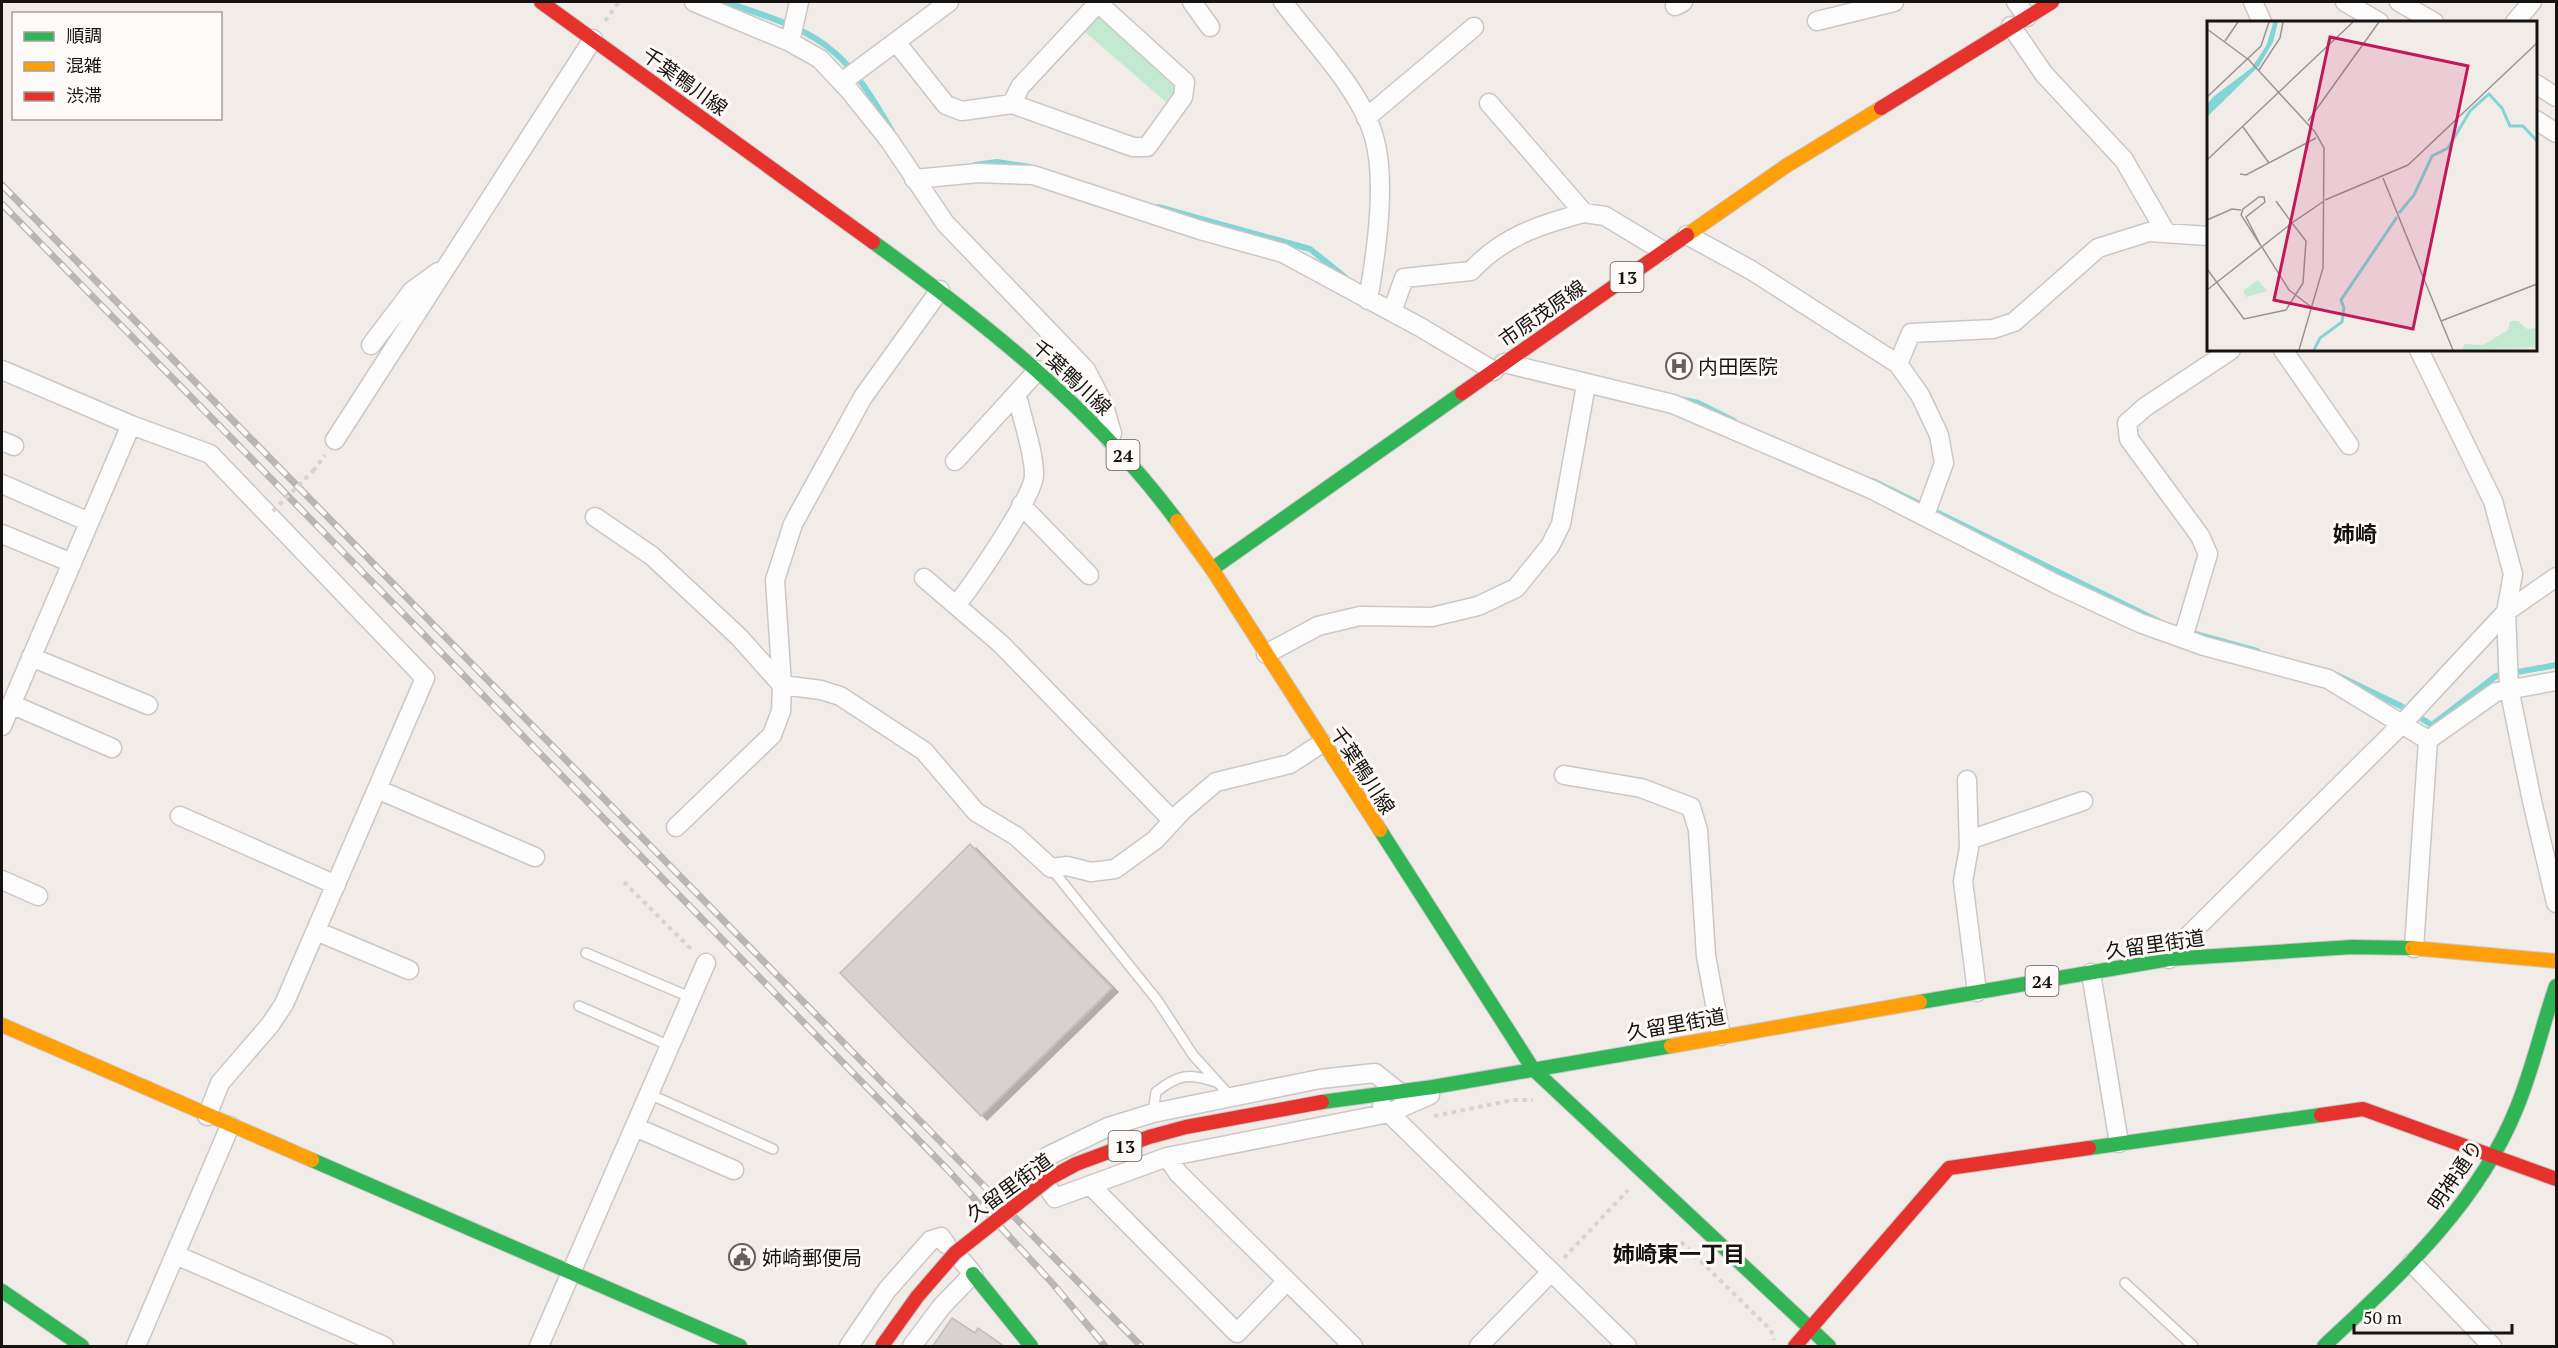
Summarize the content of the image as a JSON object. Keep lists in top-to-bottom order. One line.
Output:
{"streets":{"main road":["千葉鴨川線","13","市原茂原線","24","久留里街道","明神通り"]},"crossings":[["千葉鴨川線","市原茂原線"],["千葉鴨川線","久留里街道"]],"districts":["姉崎","姉崎東一丁目"],"places":{"hospital":["内田医院"],"public building":["姉崎郵便局"]},"legend":["順調","混雑","渋滞"],"scale_bar":"50 m"}
